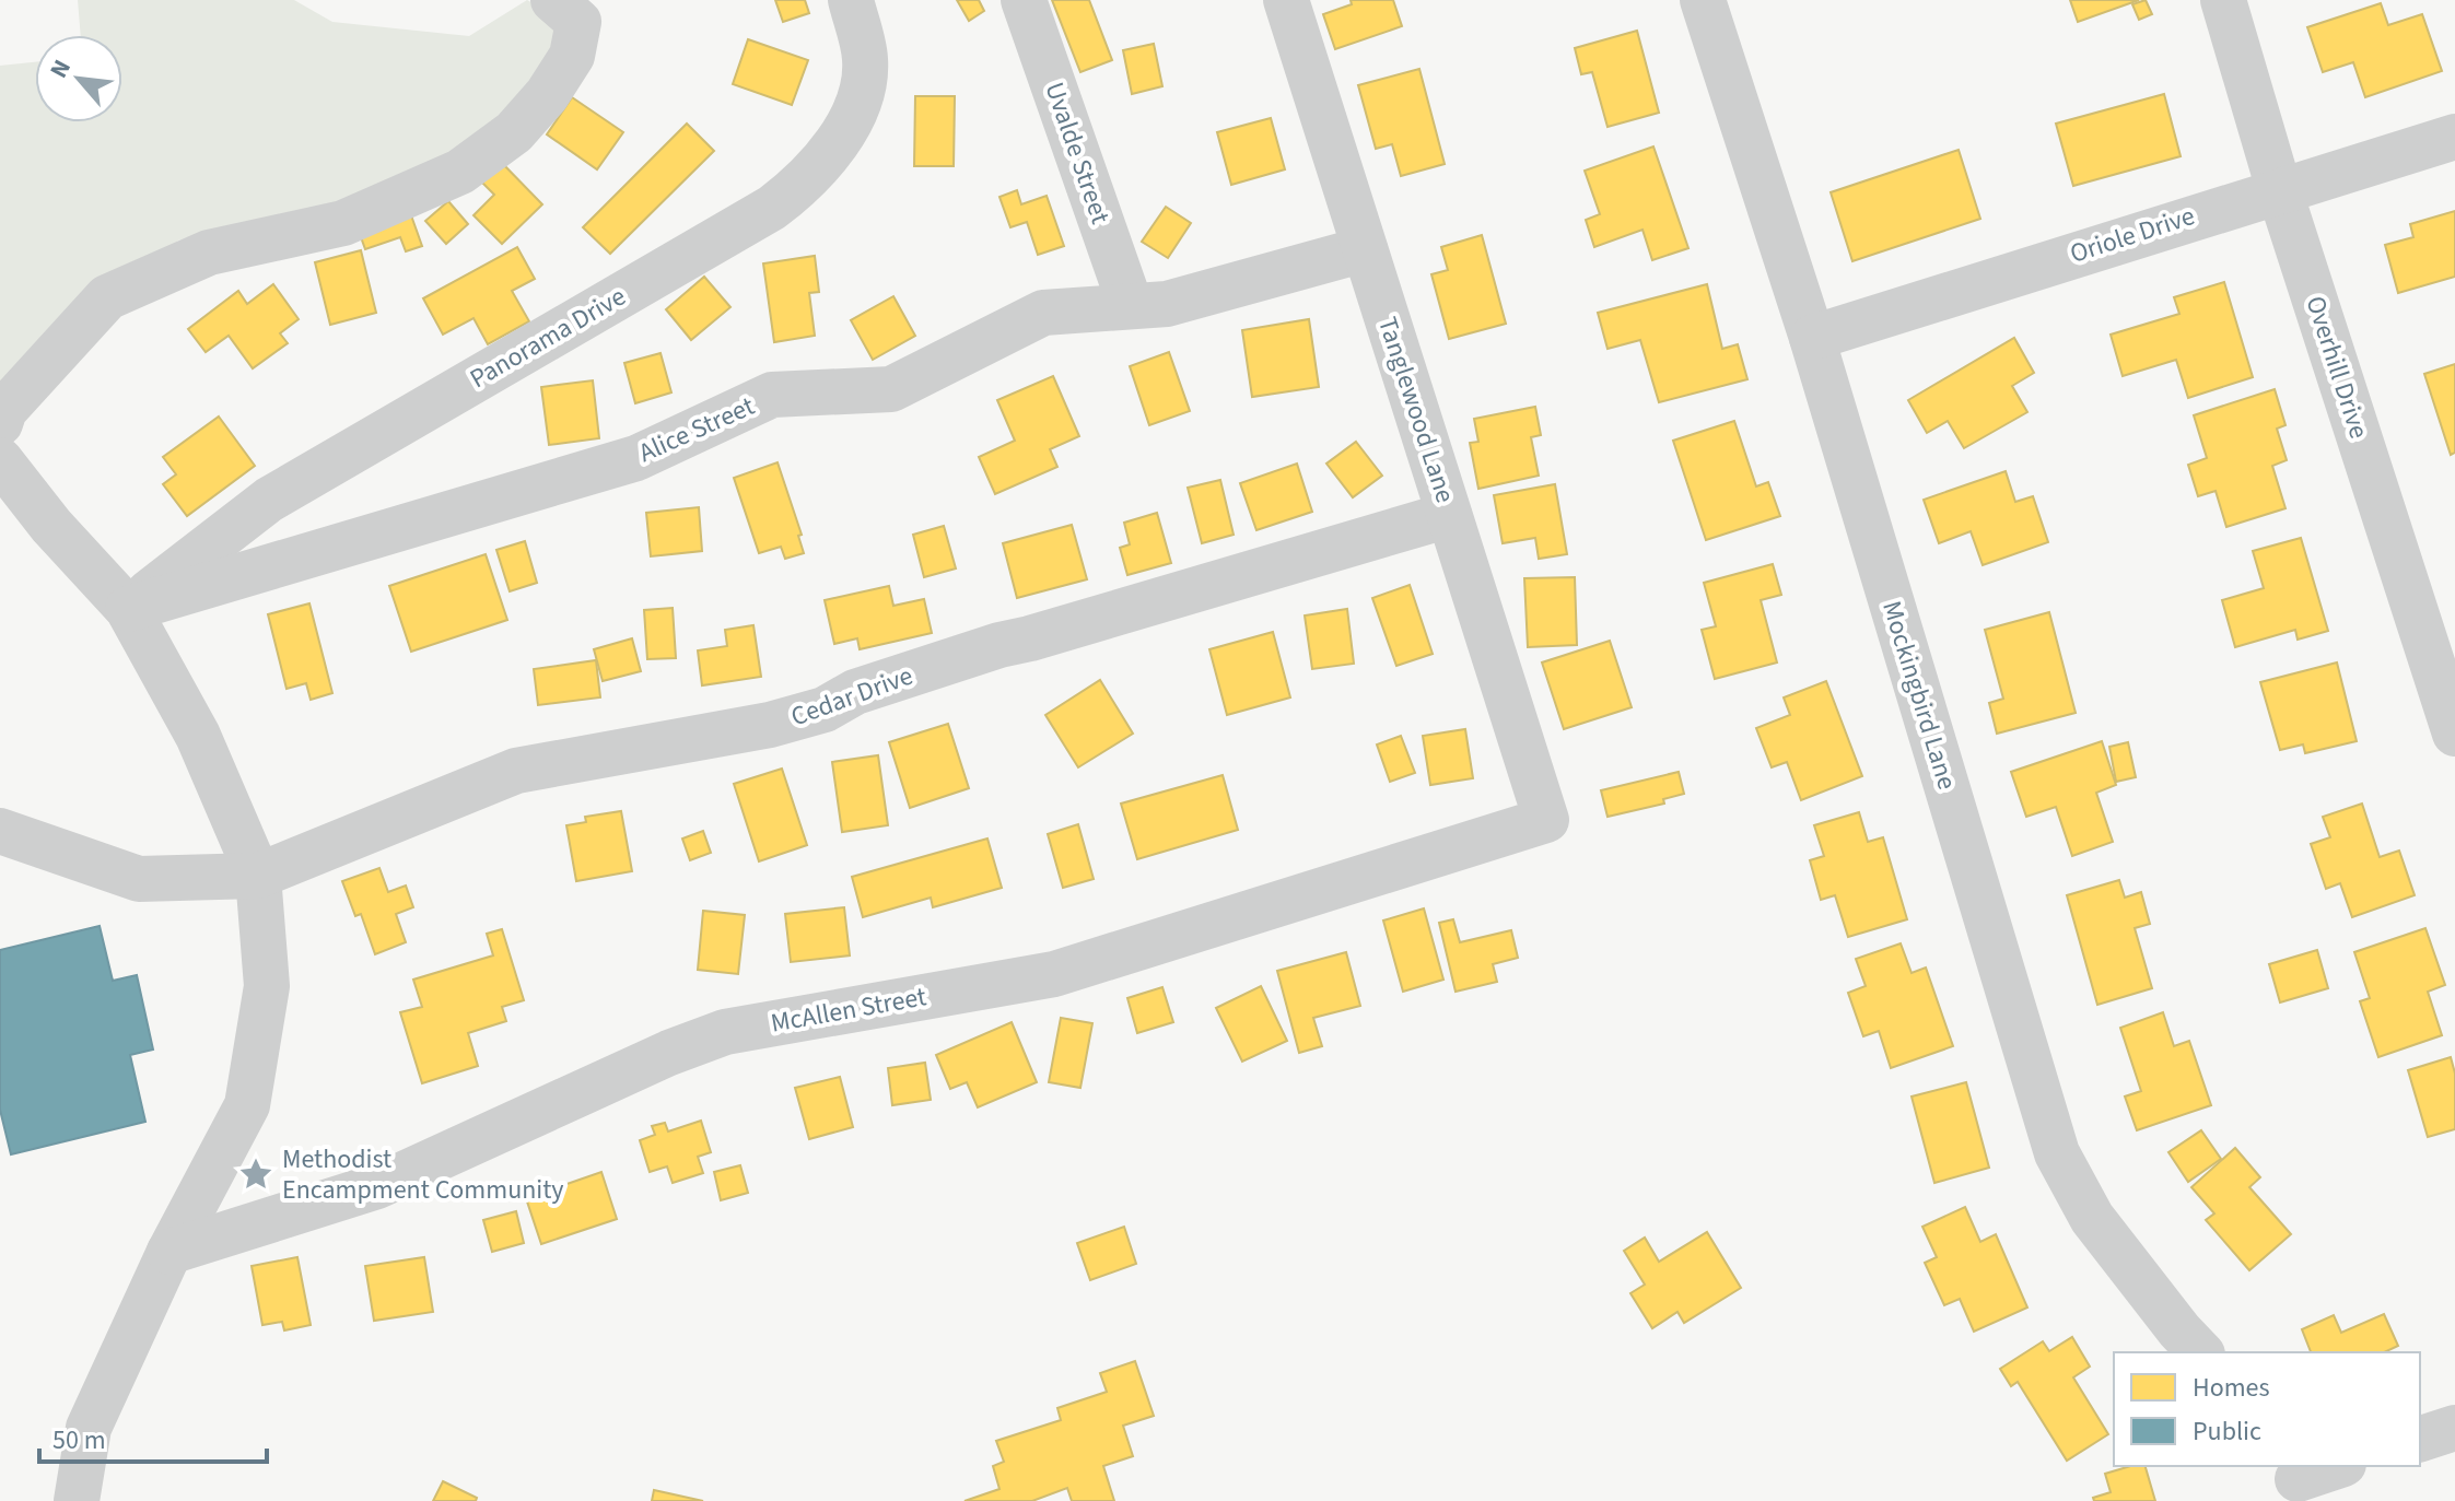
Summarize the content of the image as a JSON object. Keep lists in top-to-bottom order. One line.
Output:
{"streets":{"street":["Uvalde Street","Oriole Drive","Panorama Drive","Overhill Drive","Tanglewood Lane","Alice Street","Mockingbird Lane","Cedar Drive","McAllen Street"]},"crossings":[["Uvalde Street","Alice Street"],["Oriole Drive","Overhill Drive"],["Oriole Drive","Mockingbird Lane"],["Panorama Drive","Alice Street"],["Tanglewood Lane","Alice Street"],["Tanglewood Lane","Cedar Drive"],["Tanglewood Lane","McAllen Street"]],"places":{"place":["Methodist Encampment Community"]},"legend":["Homes","Public"],"scale_bar":"50 m","north":"top left"}
